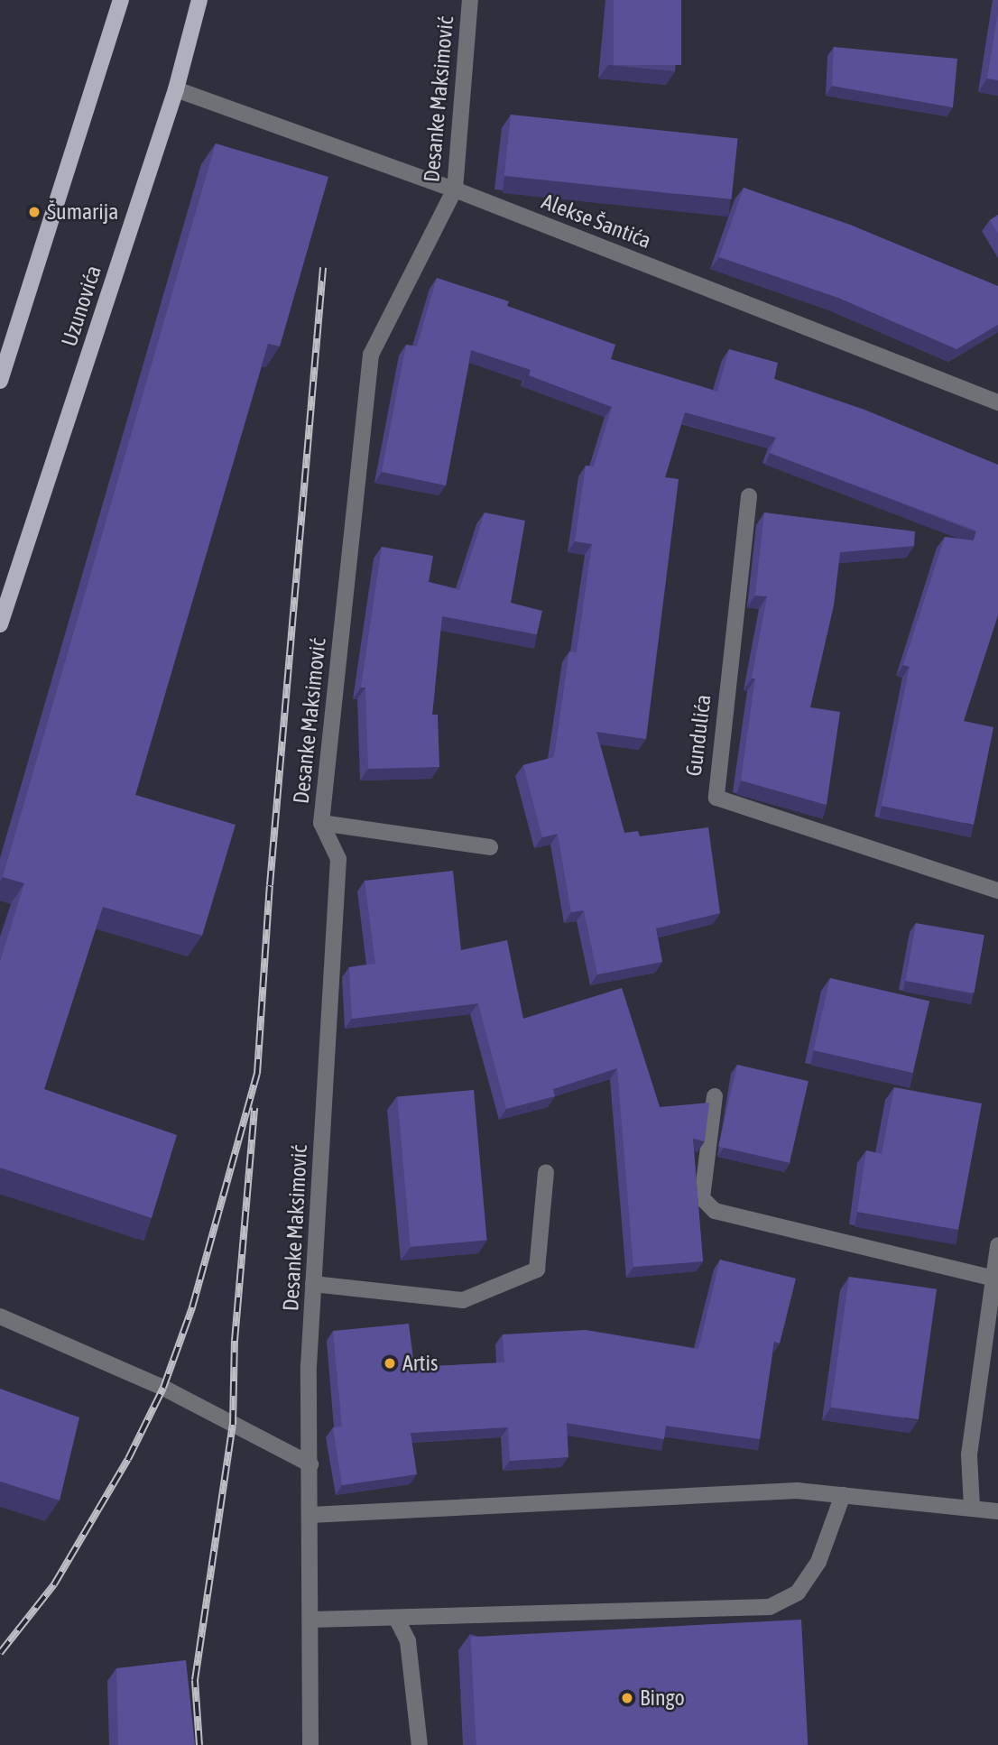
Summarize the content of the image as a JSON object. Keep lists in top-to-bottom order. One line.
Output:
{"streets":{"main road":["Uzunovića"],"street":["Desanke Maksimović","Alekse Šantića","Gundulića"]},"crossings":[["Desanke Maksimović","Alekse Šantića"],["Alekse Šantića","Uzunovića"]],"places":["Šumarija","Artis","Bingo"]}
